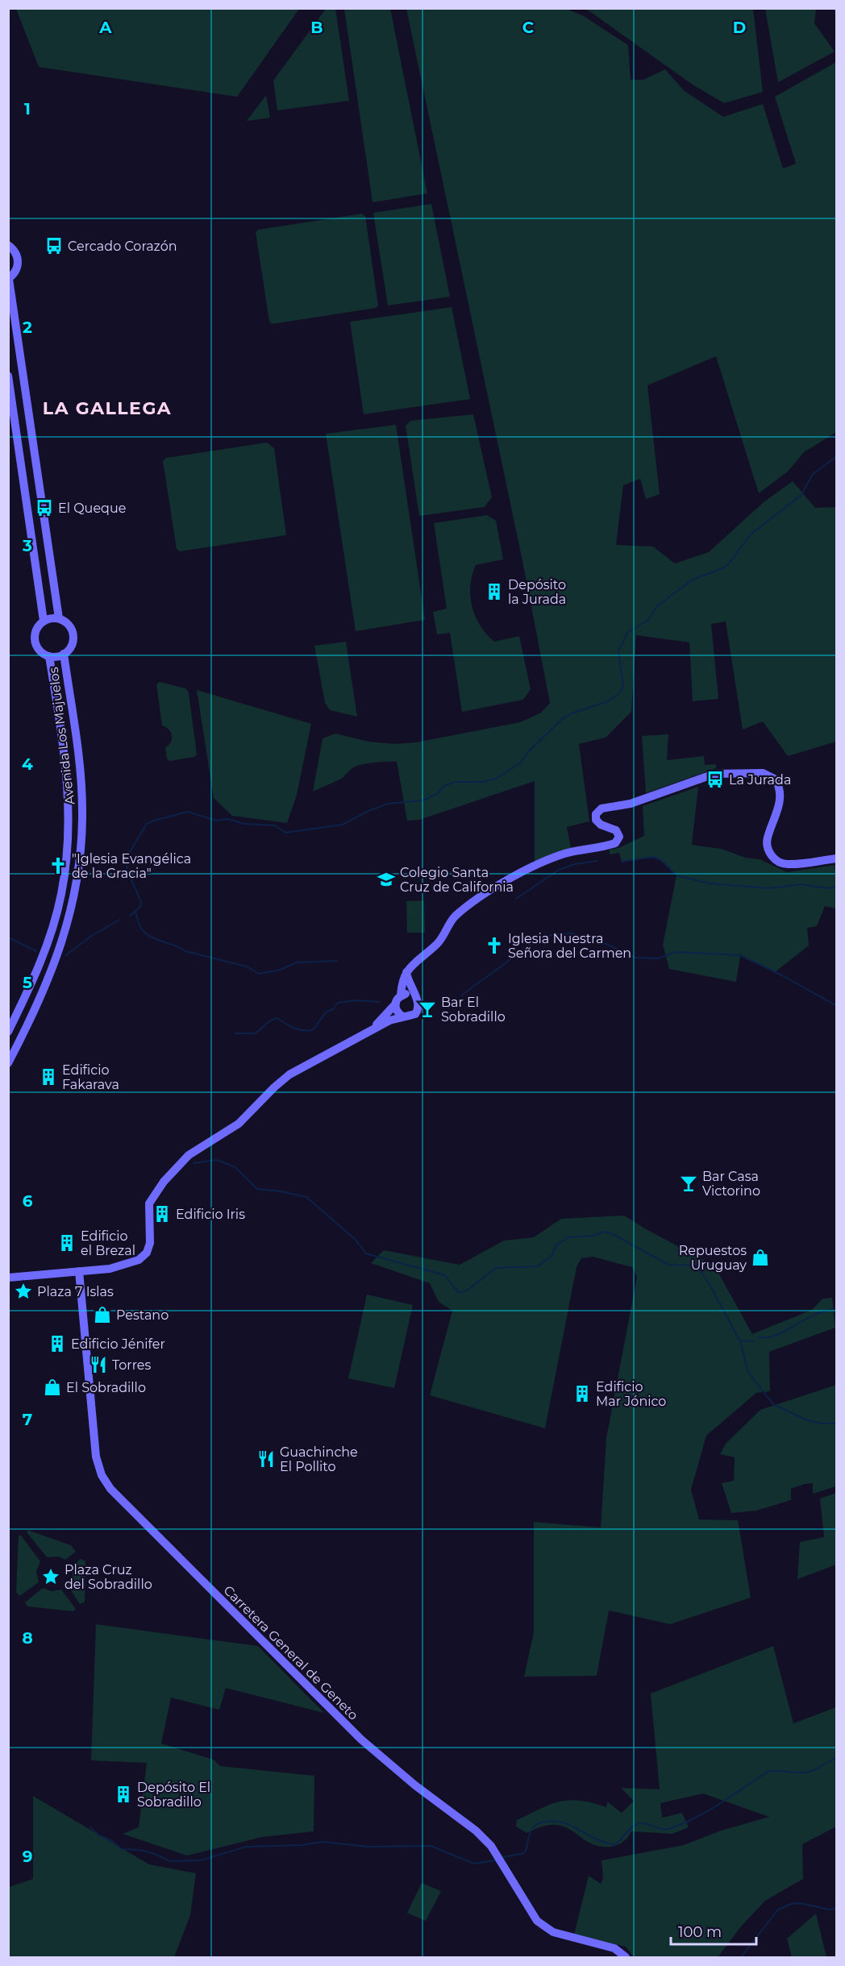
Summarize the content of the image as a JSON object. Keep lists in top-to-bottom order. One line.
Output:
{"streets":{"main road":["Avenida Los Majuelos","Carretera General de Geneto"]},"districts":["LA GALLEGA"],"places":{"bus stop":["Cercado Corazón","El Queque","La Jurada"],"building":["Depósito la Jurada","Edificio Fakarava","Edificio Iris","Edificio el Brezal","Edificio Jénifer","Edificio Mar Jónico","Depósito El Sobradillo"],"church":["\"Iglesia Evangélica de la Gracia\"","Iglesia Nuestra Señora del Carmen"],"school or university":["Colegio Santa Cruz de California"],"bar":["Bar El Sobradillo","Bar Casa Victorino"],"shop":["Repuestos Uruguay","Pestano","El Sobradillo"],"place":["Plaza 7 Islas","Plaza Cruz del Sobradillo"],"restaurant":["Torres","Guachinche El Pollito"]},"scale_bar":"100 m","grid":{"columns":["A","B","C","D"],"rows":["1","2","3","4","5","6","7","8","9"]}}
